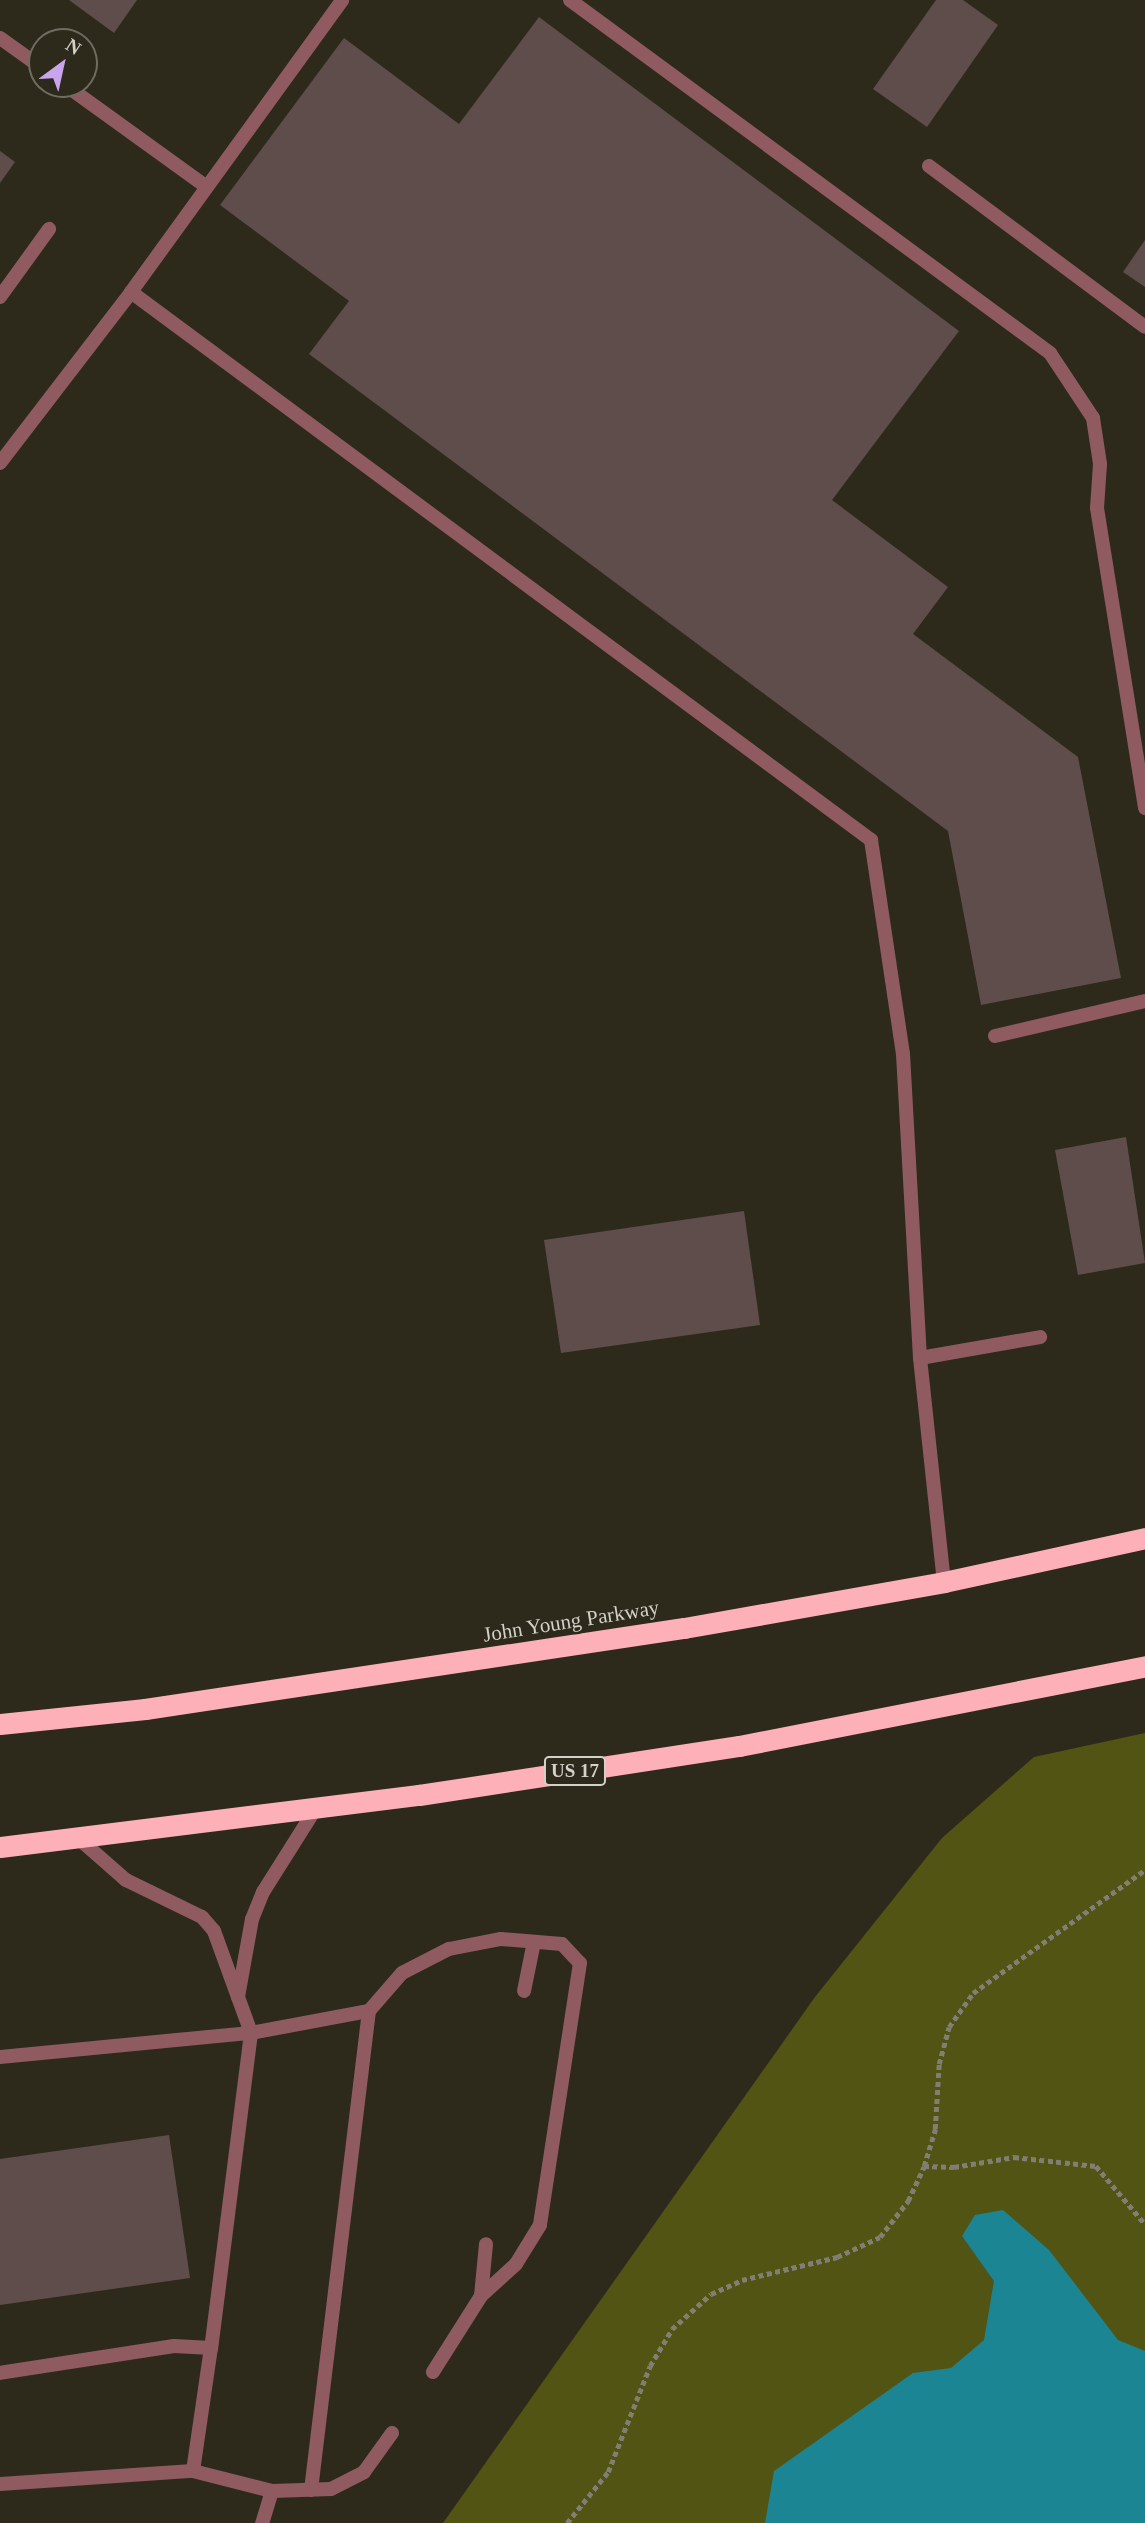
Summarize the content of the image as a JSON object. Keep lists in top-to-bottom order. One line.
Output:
{"streets":{"highway":["John Young Parkway","US 17"]},"north":"top right"}
